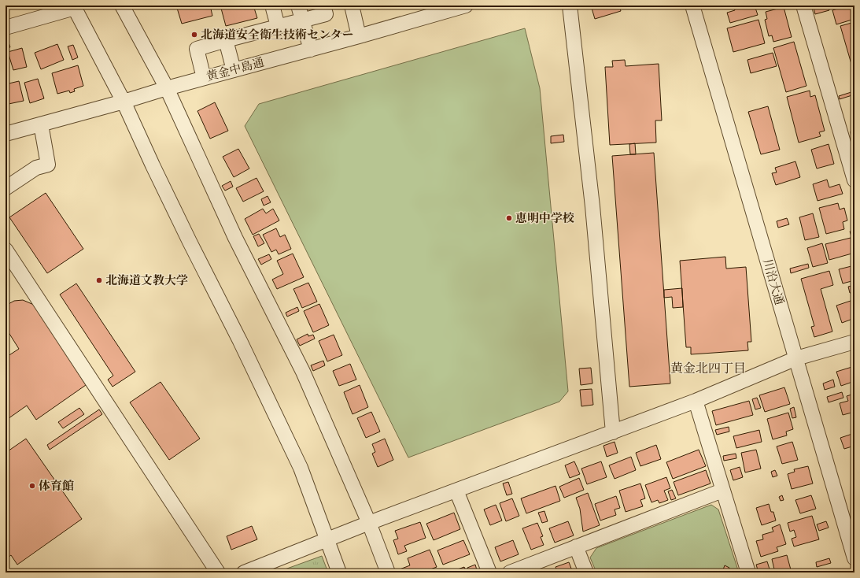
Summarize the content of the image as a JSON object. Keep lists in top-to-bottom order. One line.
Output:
{"streets":{"street":["黄金中島通","川沿大通"]},"districts":["黄金北四丁目"],"places":["北海道安全衛生技術センター","恵明中学校","北海道文教大学","体育館"]}
